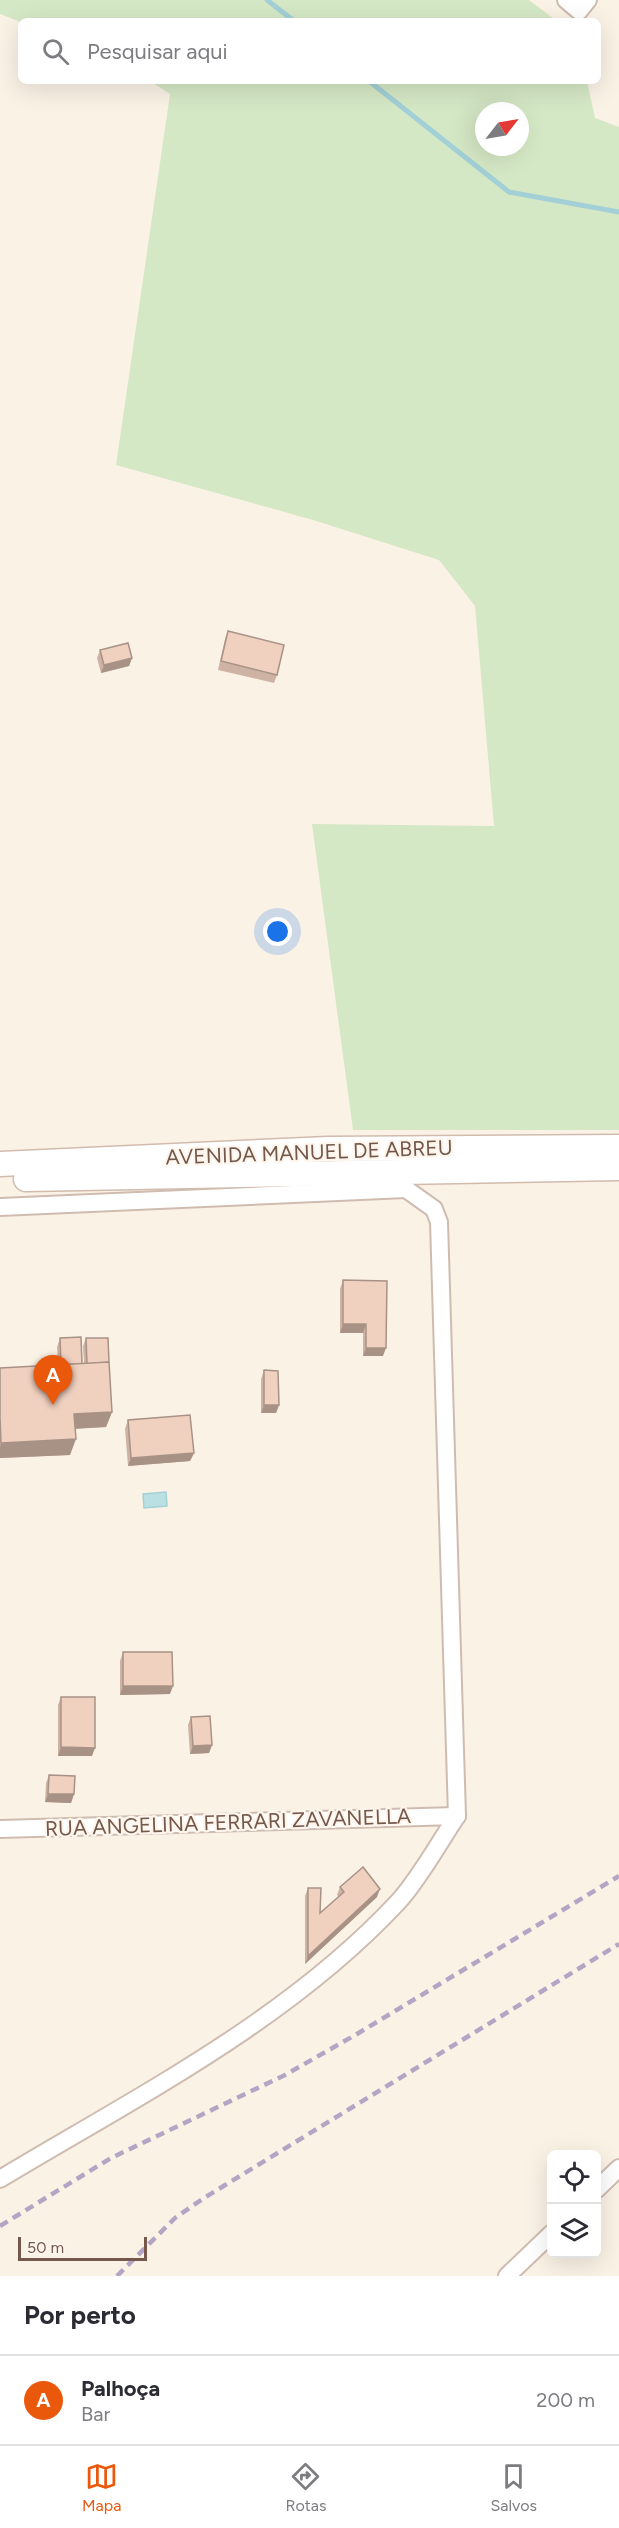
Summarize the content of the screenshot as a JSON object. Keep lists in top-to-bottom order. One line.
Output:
{"streets":{"main road":["AVENIDA MANUEL DE ABREU"],"street":["RUA ANGELINA FERRARI ZAVANELLA"]},"scale_bar":"50 m","north":"top right","page":{"search":"Pesquisar aqui","pins":"A","scale":"50 m","heading":"Por perto","list":[{"mark":"A","name":"Palhoça","note":"Bar","value":"200 m"}],"nav":["Mapa","Rotas","Salvos"]}}
